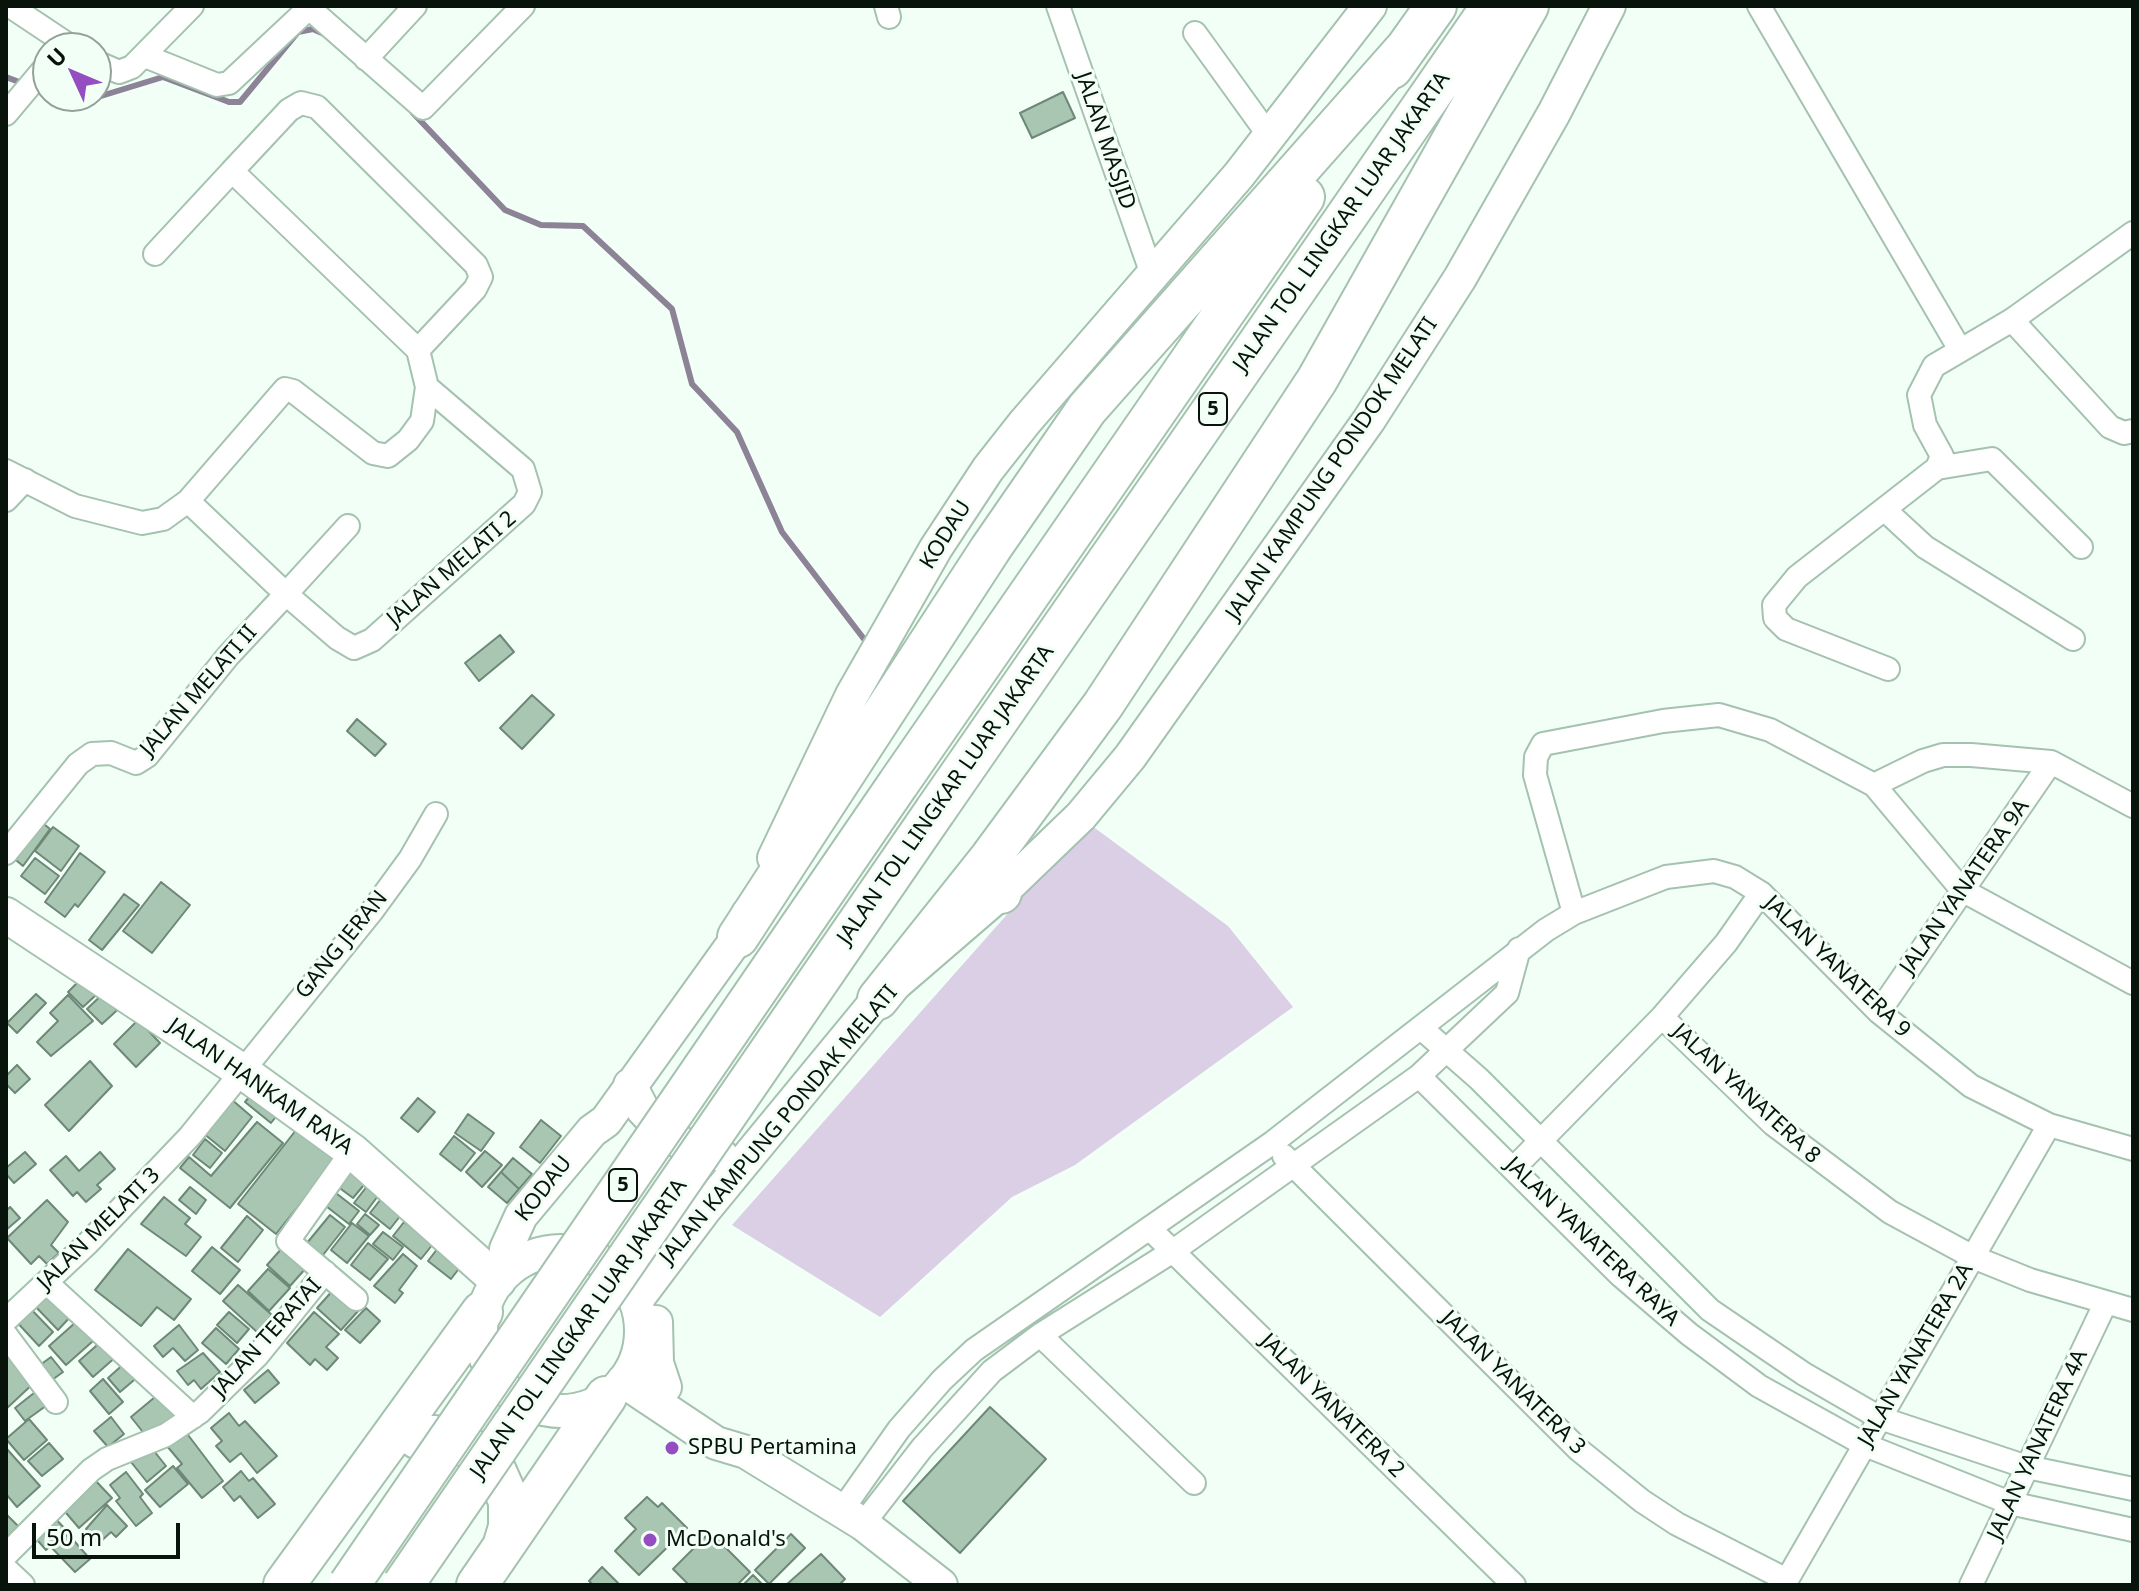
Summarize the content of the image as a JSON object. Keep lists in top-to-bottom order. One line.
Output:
{"streets":{"highway":["JALAN TOL LINGKAR LUAR JAKARTA","5"],"main road":["JALAN KAMPUNG PONDOK MELATI","KODAU","JALAN HANKAM RAYA","JALAN KAMPUNG PONDAK MELATI"],"street":["JALAN MASJID","JALAN MELATI 2","JALAN MELATI II","JALAN YANATERA 9A","GANG JERAN","JALAN YANATERA 9","JALAN YANATERA 8","JALAN MELATI 3","JALAN YANATERA RAYA","JALAN TERATAI","JALAN YANATERA 2A","JALAN YANATERA 3","JALAN YANATERA 2","JALAN YANATERA 4A"]},"crossings":[["JALAN MASJID","KODAU"],["KODAU","JALAN HANKAM RAYA"],["KODAU","JALAN KAMPUNG PONDAK MELATI"],["JALAN MELATI 2","JALAN MELATI II"],["JALAN YANATERA 9A","JALAN YANATERA 9"],["GANG JERAN","JALAN HANKAM RAYA"],["GANG JERAN","JALAN MELATI 3"],["JALAN YANATERA 9","JALAN YANATERA 2A"],["JALAN HANKAM RAYA","JALAN KAMPUNG PONDAK MELATI"],["JALAN HANKAM RAYA","JALAN MELATI 3"],["JALAN HANKAM RAYA","JALAN TERATAI"],["JALAN YANATERA 8","JALAN YANATERA 2A"],["JALAN YANATERA 8","JALAN YANATERA 4A"],["JALAN YANATERA RAYA","JALAN YANATERA 2A"],["JALAN YANATERA RAYA","JALAN YANATERA 4A"],["JALAN YANATERA 2A","JALAN YANATERA 3"]],"places":["SPBU Pertamina","McDonald's"],"scale_bar":"50 m","north":"top left"}
